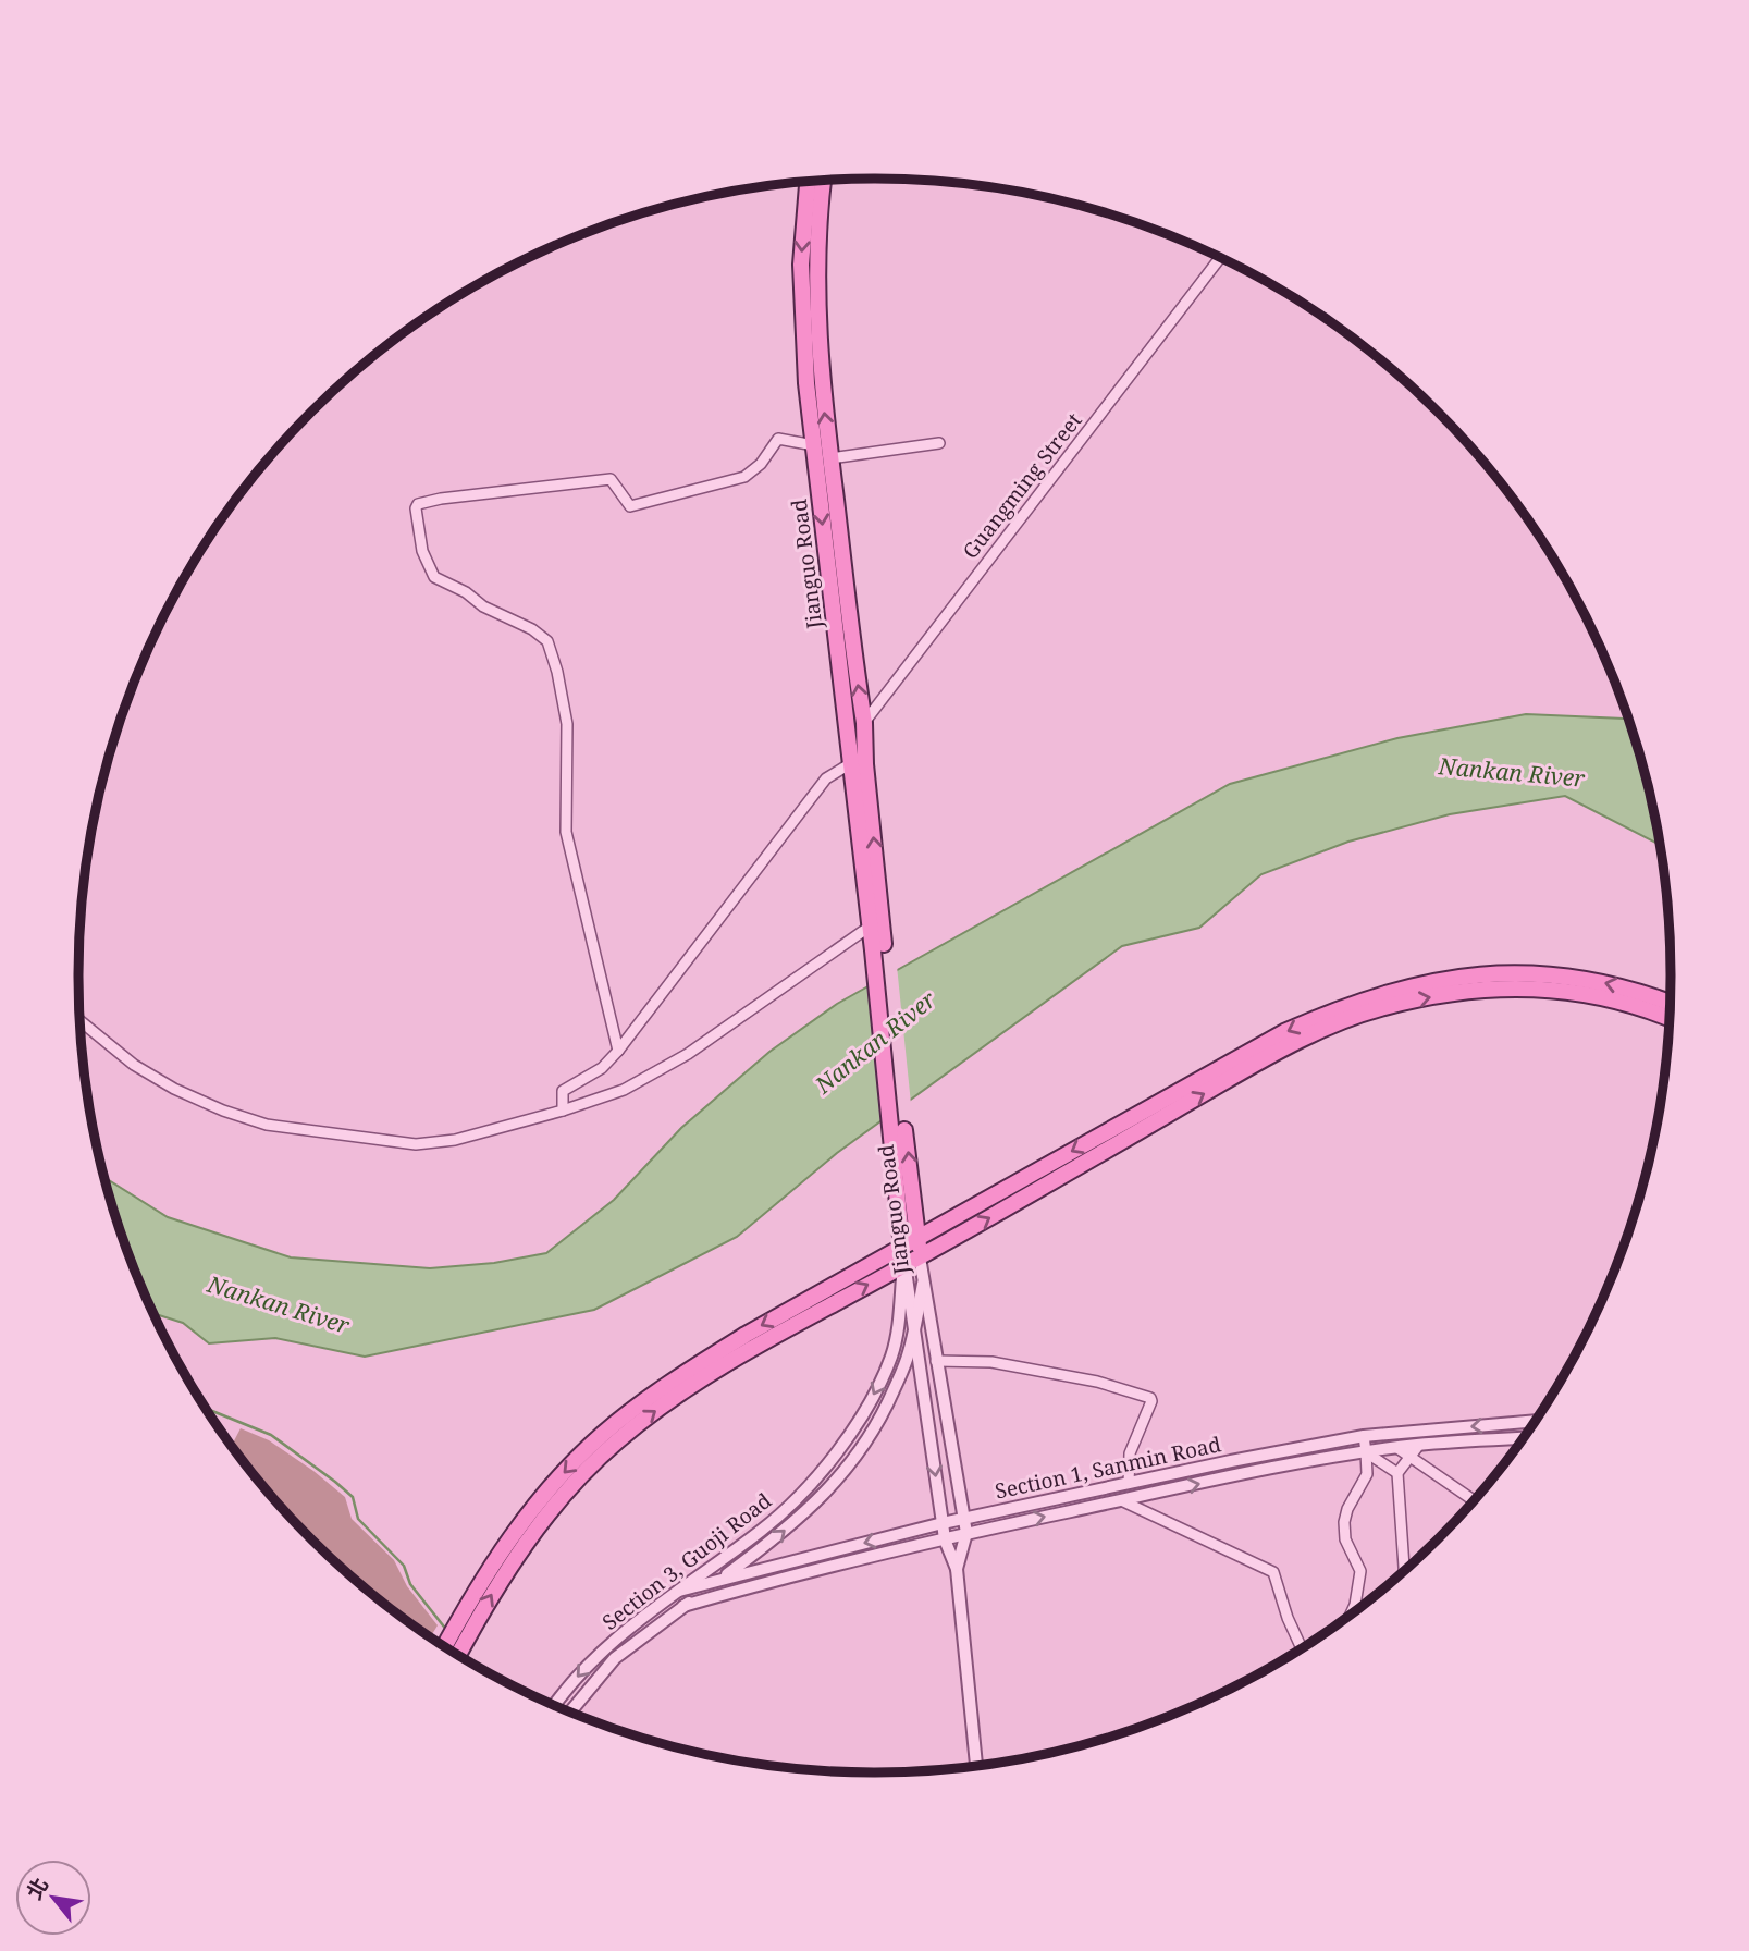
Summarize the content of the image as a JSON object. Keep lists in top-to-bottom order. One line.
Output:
{"streets":{"main road":["Jianguo Road"],"street":["Guangming Street","Section 1, Sanmin Road","Section 3, Guoji Road"]},"crossings":[["Guangming Street","Jianguo Road"],["Jianguo Road","Section 3, Guoji Road"],["Section 1, Sanmin Road","Section 3, Guoji Road"]],"water":["Nankan River"],"north":"top left"}
